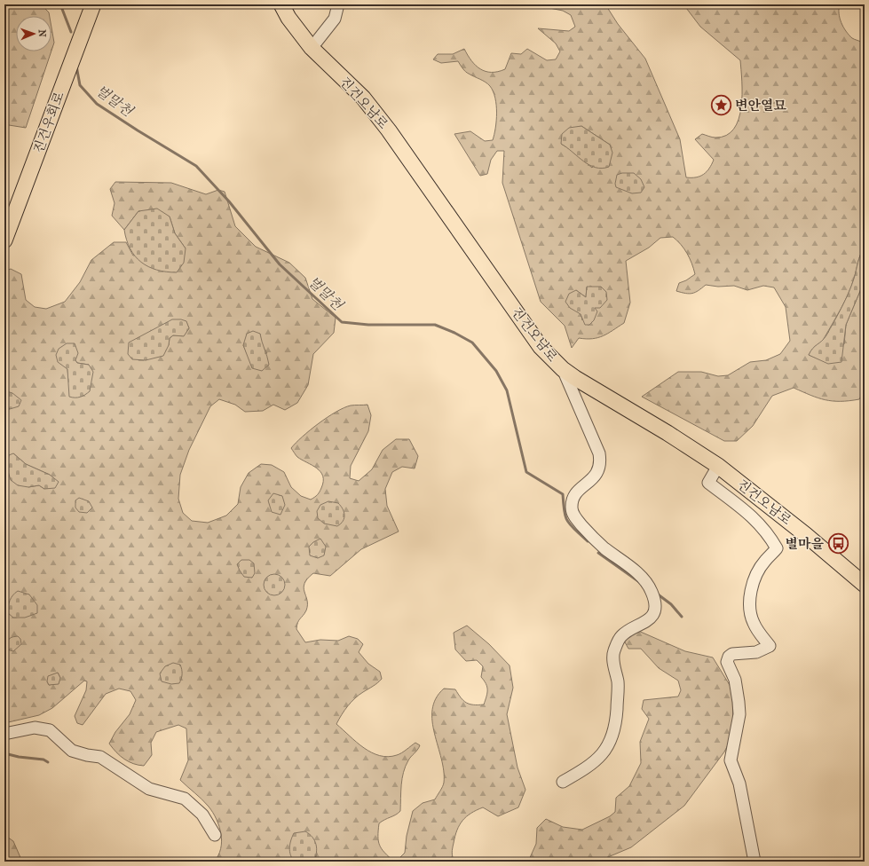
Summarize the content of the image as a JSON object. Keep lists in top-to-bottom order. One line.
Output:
{"streets":{"main road":["진건오남로","진건우회로"]},"water":["벌말천"],"places":{"place":["변안열묘"],"bus stop":["별마을"]},"north":"right"}
